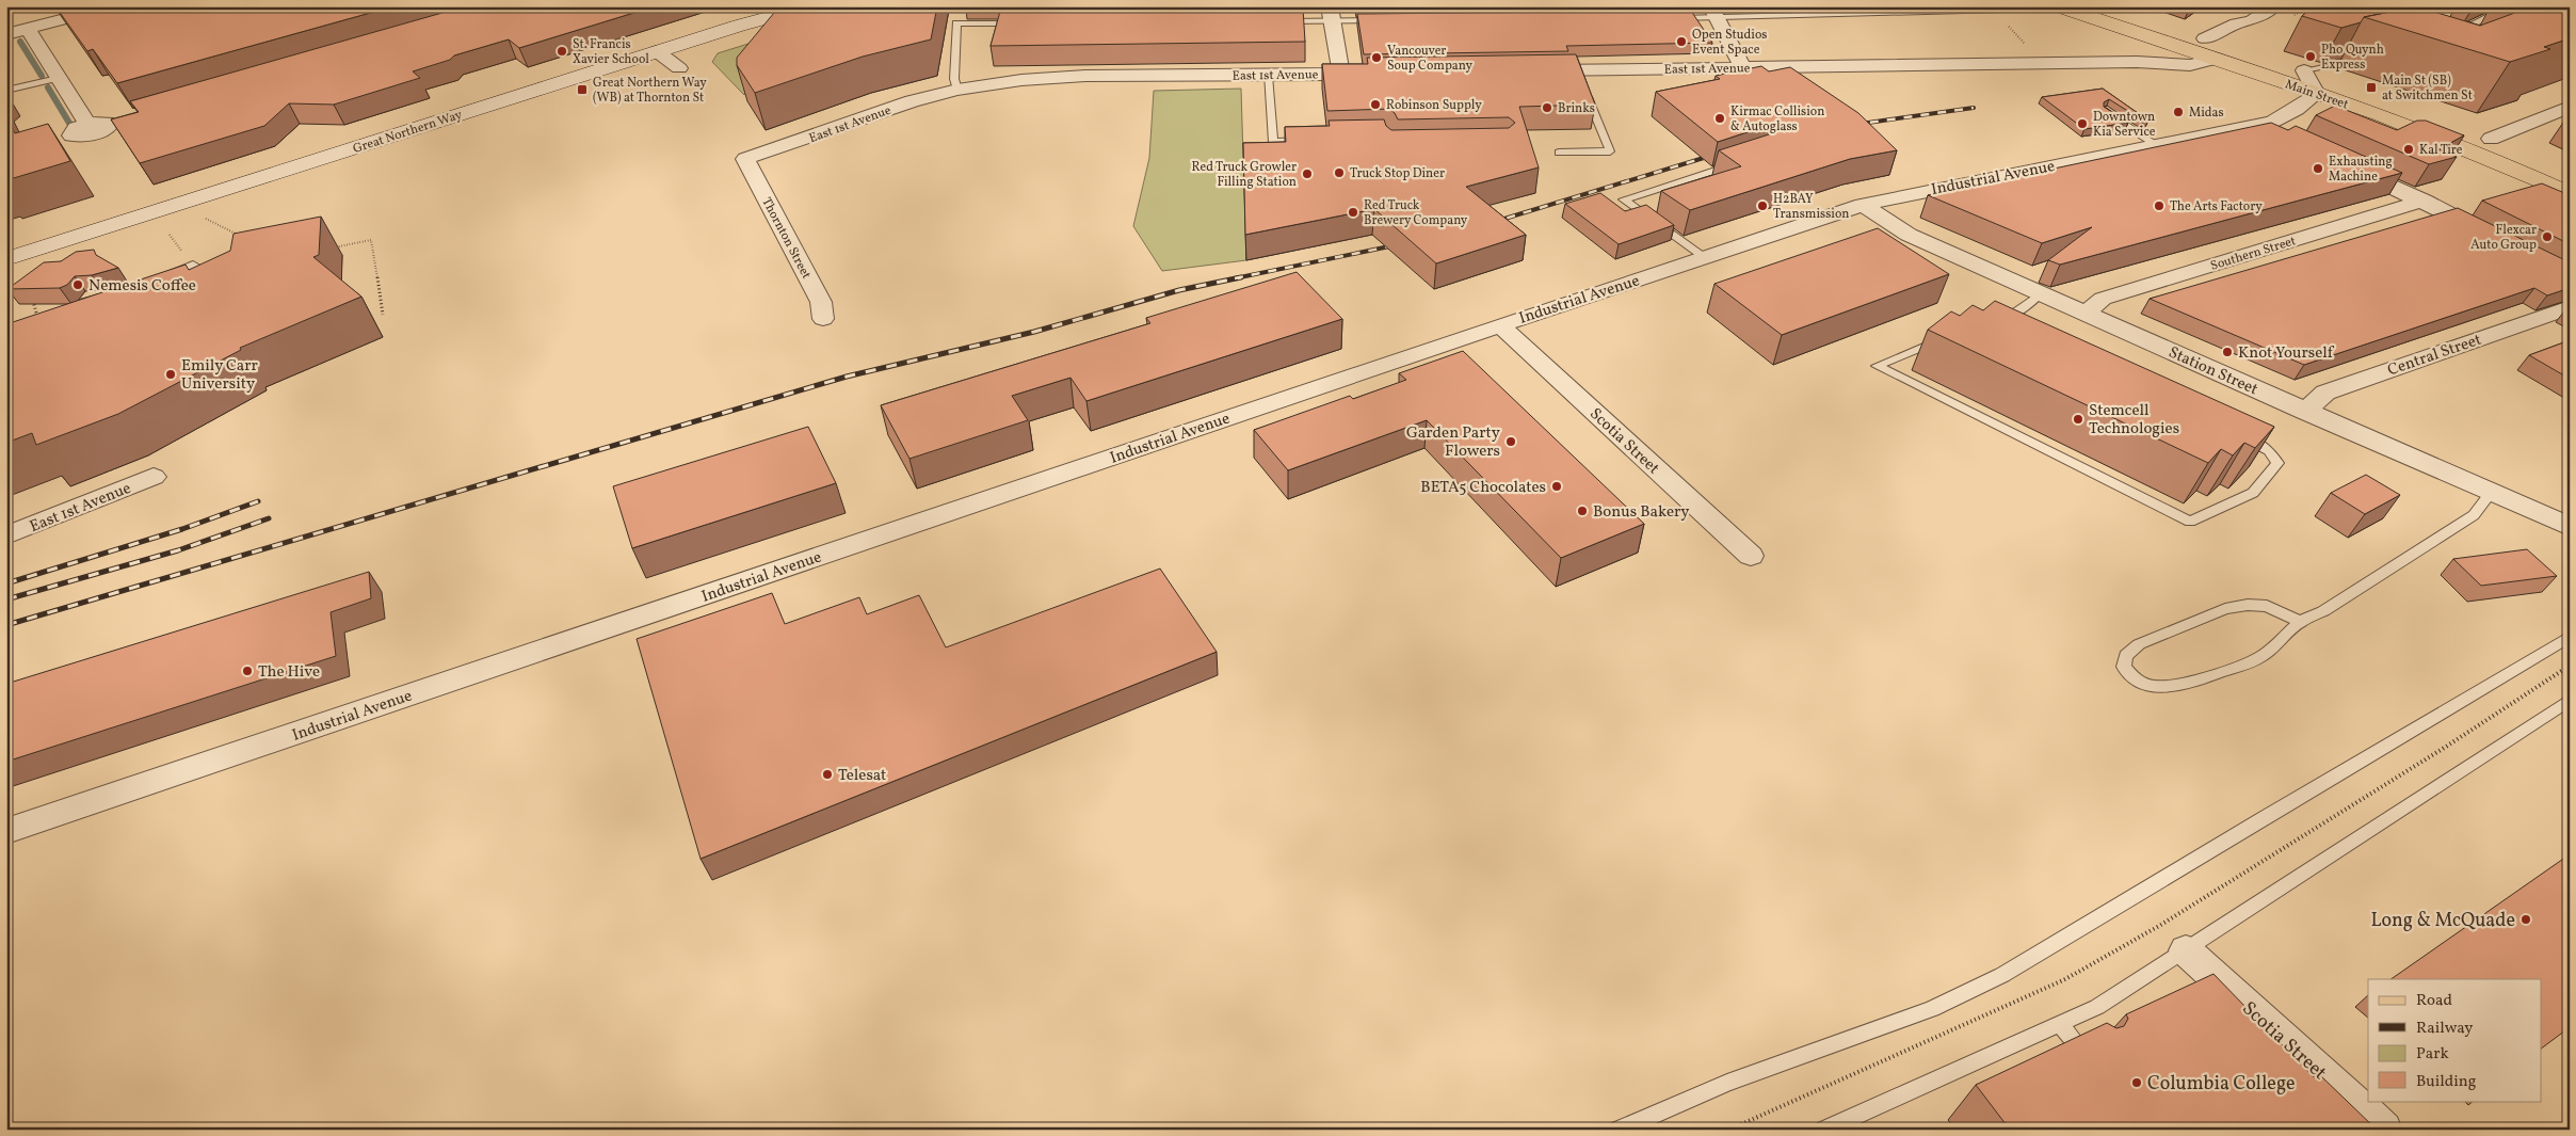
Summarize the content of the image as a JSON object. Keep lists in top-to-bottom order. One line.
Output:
{"streets":{"main road":["Main Street","Great Northern Way"],"street":["East 1st Avenue","Industrial Avenue","Thornton Street","Southern Street","Central Street","Station Street","Scotia Street"]},"crossings":[["East 1st Avenue","Main Street"],["East 1st Avenue","Thornton Street"],["Main Street","Industrial Avenue"],["Industrial Avenue","Station Street"],["Industrial Avenue","Scotia Street"],["Southern Street","Station Street"],["Central Street","Station Street"]],"places":{"other":["Open Studios Event Space","St. Francis Xavier School","Pho Quynh Express","Vancouver Soup Company","Robinson Supply","Brinks","Midas","Kirmac Collision & Autoglass","Downtown Kia Service","Kal Tire","Exhausting Machine","Truck Stop Diner","Red Truck Growler Filling Station","H2BAY Transmission","The Arts Factory","Red Truck Brewery Company","Flexcar Auto Group","Nemesis Coffee","Knot Yourself","Emily Carr University","Stemcell Technologies","Garden Party Flowers","BETA5 Chocolates","Bonus Bakery","The Hive","Telesat","Long & McQuade","Columbia College"],"transit":["Main St (SB) at Switchmen St","Great Northern Way (WB) at Thornton St"]},"legend":["Road","Railway","Park","Building"]}
